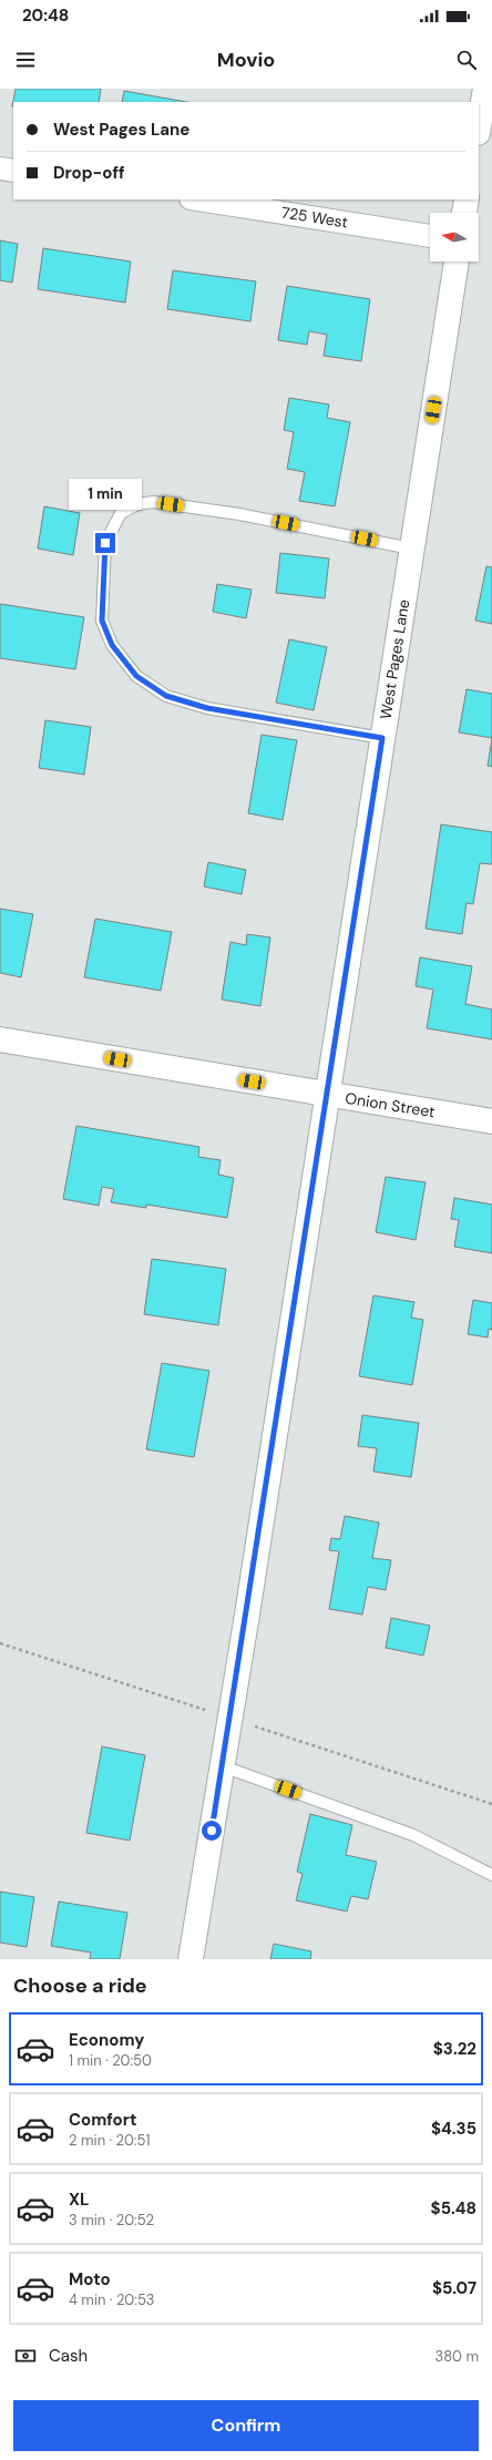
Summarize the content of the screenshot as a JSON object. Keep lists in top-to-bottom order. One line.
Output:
{"streets":{"street":["725 West","West Pages Lane","Onion Street"]},"crossings":[["West Pages Lane","Onion Street"]],"north":"left","page":{"status":"20:48","header":"Movio","banner":["West Pages Lane","Drop-off"],"bubble":"1 min","heading":"Choose a ride","list":[{"name":"Economy","note":"1 min · 20:50","value":"$3.22"},{"name":"Comfort","note":"2 min · 20:51","value":"$4.35"},{"name":"XL","note":"3 min · 20:52","value":"$5.48"},{"name":"Moto","note":"4 min · 20:53","value":"$5.07"}],"pay":["Cash","380 m"],"buttons":"Confirm"}}
